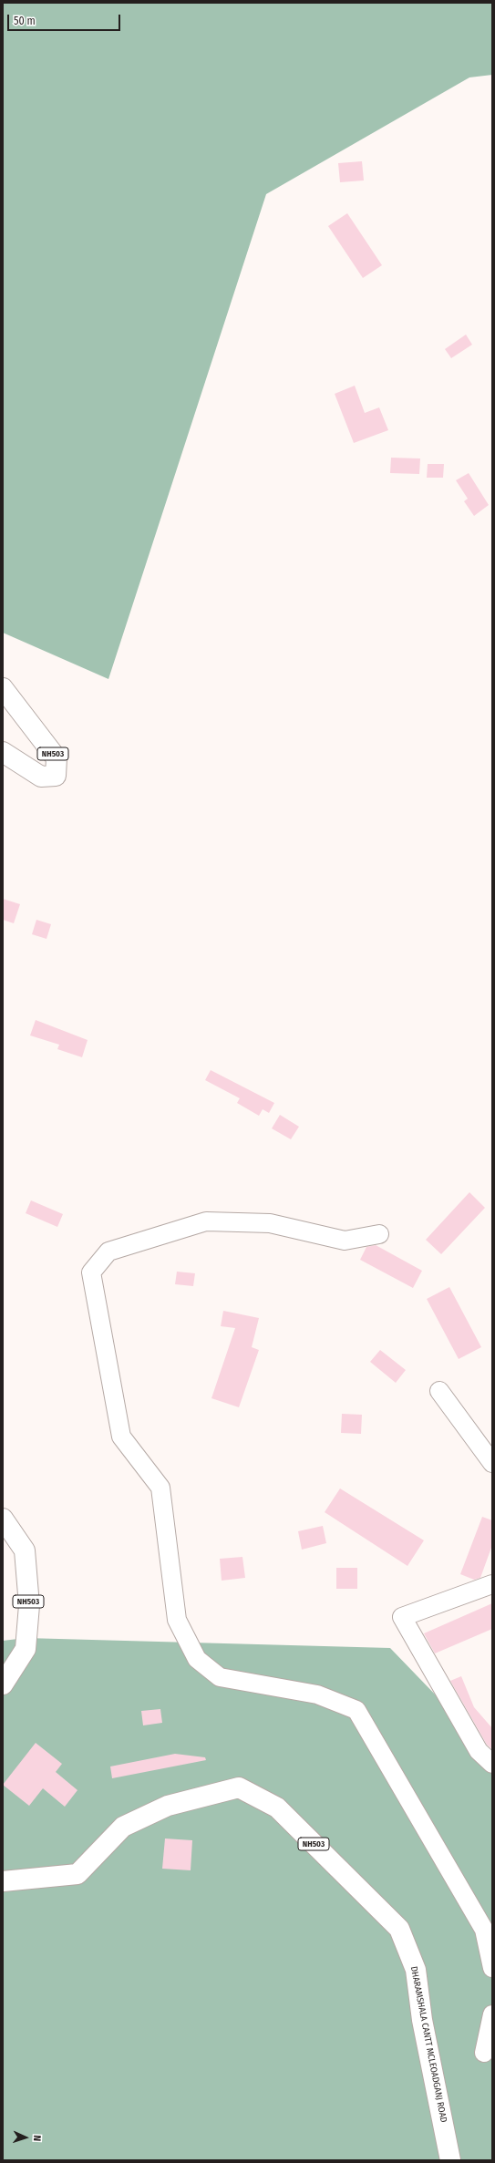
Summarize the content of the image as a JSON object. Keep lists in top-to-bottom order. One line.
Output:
{"streets":{"main road":["NH503","DHARAMSHALA CANTT MCLEOADGANJ ROAD"]},"scale_bar":"50 m","north":"right"}
